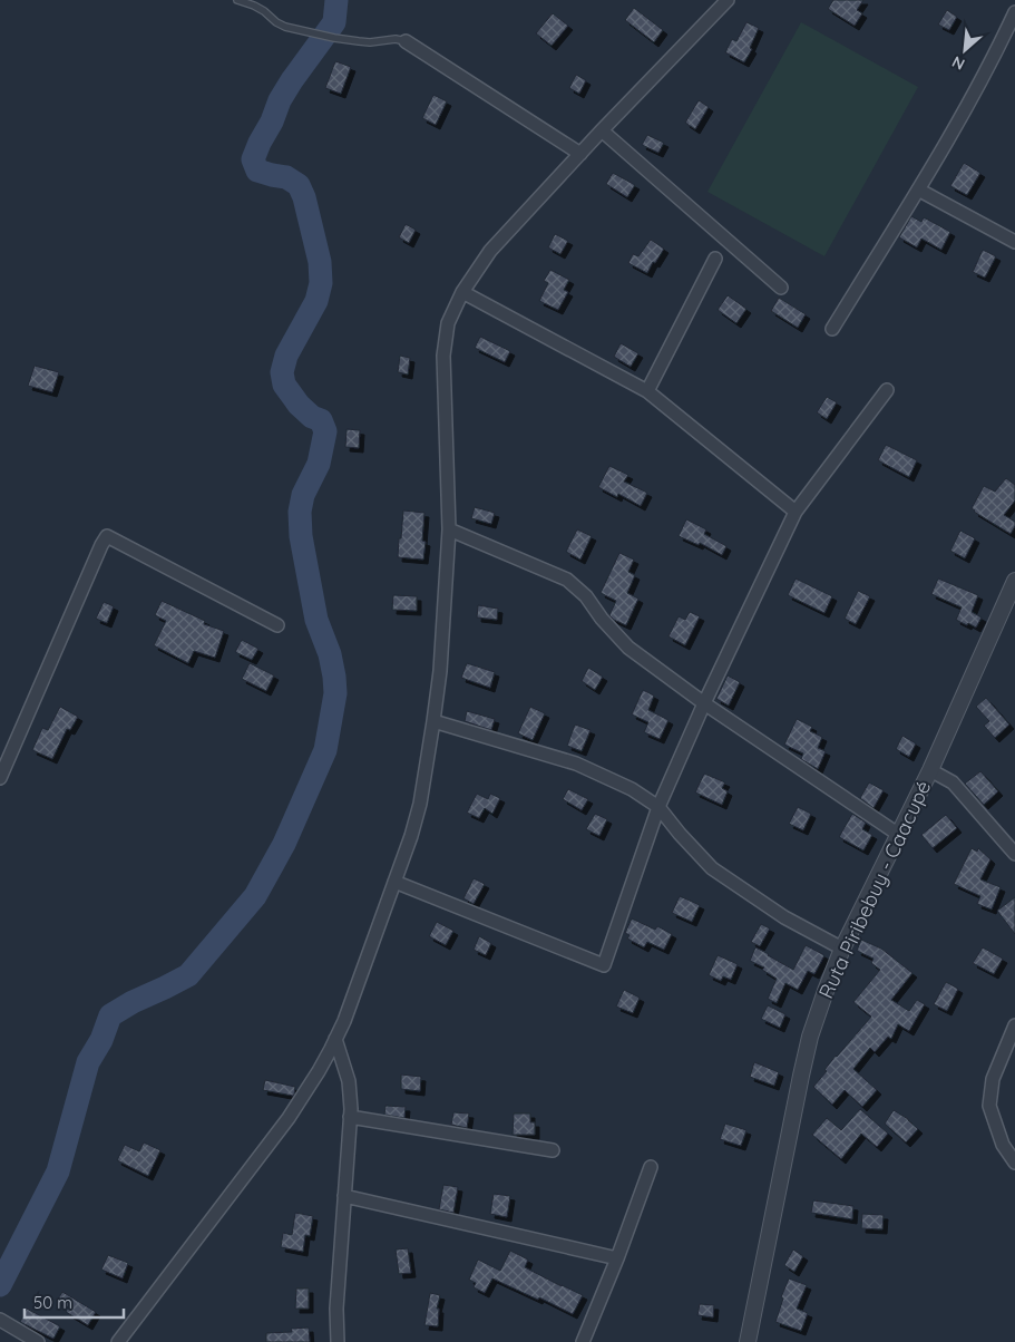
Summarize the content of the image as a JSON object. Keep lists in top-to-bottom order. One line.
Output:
{"streets":{"street":["Ruta Piribebuy - Caacupé"]},"scale_bar":"50 m","north":"bottom left"}
